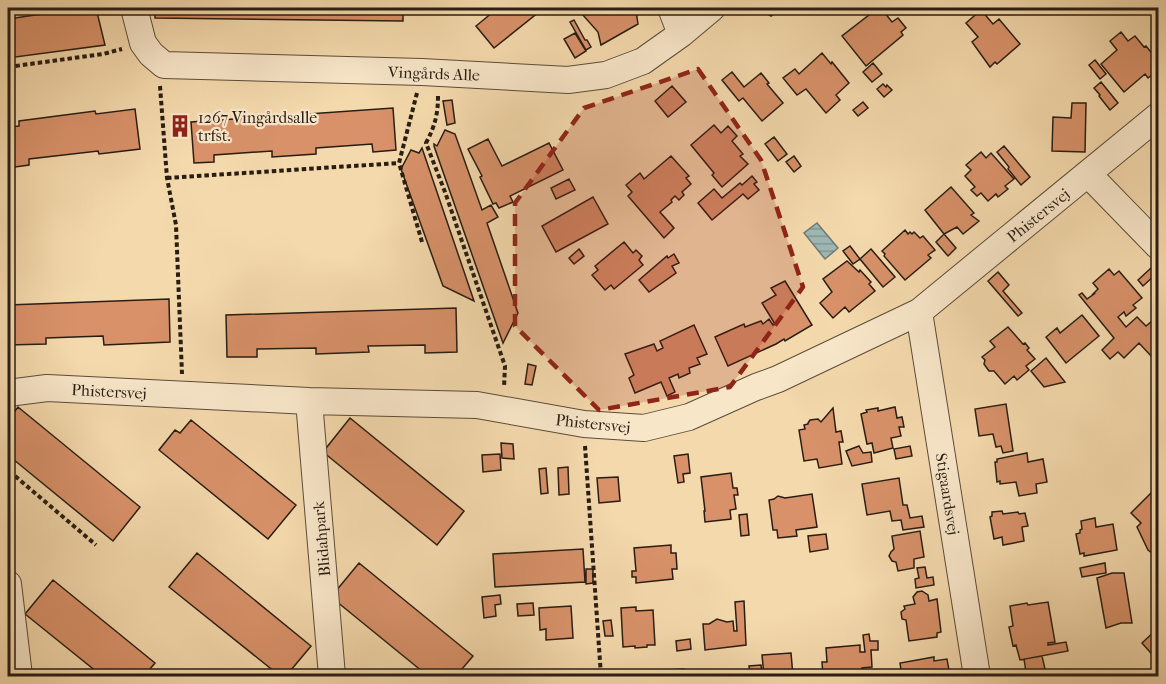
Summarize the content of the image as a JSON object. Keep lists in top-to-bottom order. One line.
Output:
{"streets":{"street":["Vingårds Alle","Phistersvej","Stigaardsvej","Blidahpark"]},"crossings":[["Phistersvej","Stigaardsvej"],["Phistersvej","Blidahpark"]],"places":{"building":["1267 Vingårdsalle trfst."]}}
